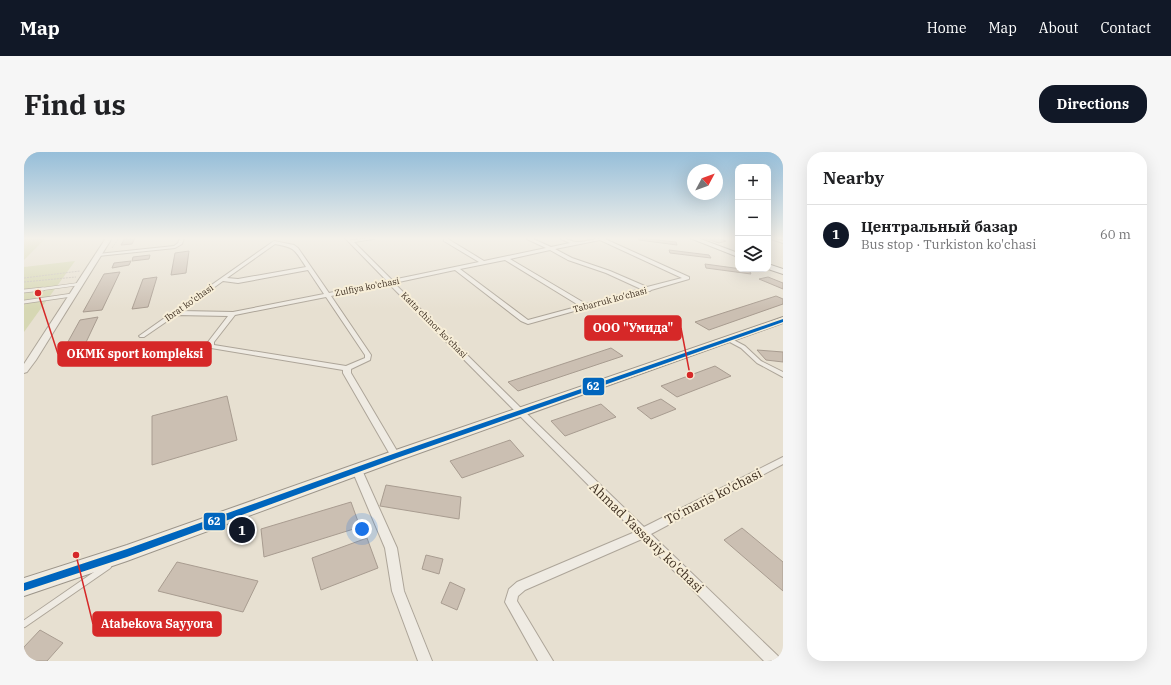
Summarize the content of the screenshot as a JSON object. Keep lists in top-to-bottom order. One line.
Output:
{"streets":{"street":["Zulfiya ko'chasi","Tabarruk ko'chasi","Ibrat ko'chasi","Katta chinor ko'chasi","To‘maris ko'chasi","Ahmad Yassaviy ko'chasi"]},"crossings":[["Zulfiya ko'chasi","Tabarruk ko'chasi"],["Zulfiya ko'chasi","Ibrat ko'chasi"],["Zulfiya ko'chasi","Katta chinor ko'chasi"],["Katta chinor ko'chasi","Ahmad Yassaviy ko'chasi"],["To‘maris ko'chasi","Ahmad Yassaviy ko'chasi"]],"places":["OKMK sport kompleksi","ООО \"Умида\"","Atabekova Sayyora"],"lines":["transit line 62"],"north":"top right","page":{"header":"Map","nav":["Home","Map","About","Contact"],"buttons":"Directions","title":"Find us","heading":"Nearby","map_buttons":["+","−"],"list":[{"mark":"1","name":"Центральный базар","note":"Bus stop · Turkiston ko'chasi","value":"60 m"}],"pins":"1"}}
